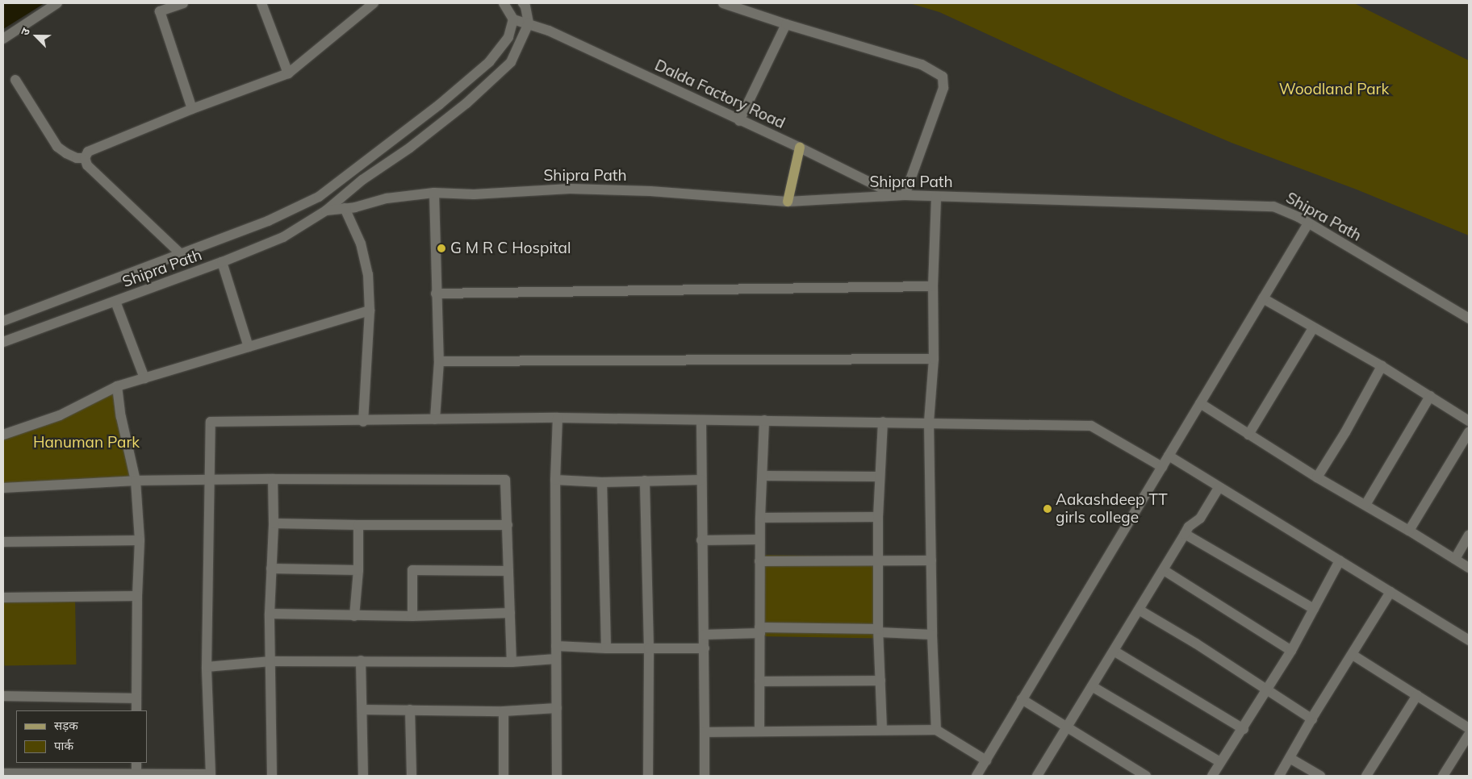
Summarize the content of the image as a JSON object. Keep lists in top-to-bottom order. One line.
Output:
{"streets":{"street":["Dalda Factory Road","Shipra Path"]},"crossings":[["Dalda Factory Road","Shipra Path"]],"parks":["Woodland Park","Hanuman Park"],"places":["G M R C Hospital","Aakashdeep TT girls college"],"legend":["सड़क","पार्क"],"north":"top left"}
